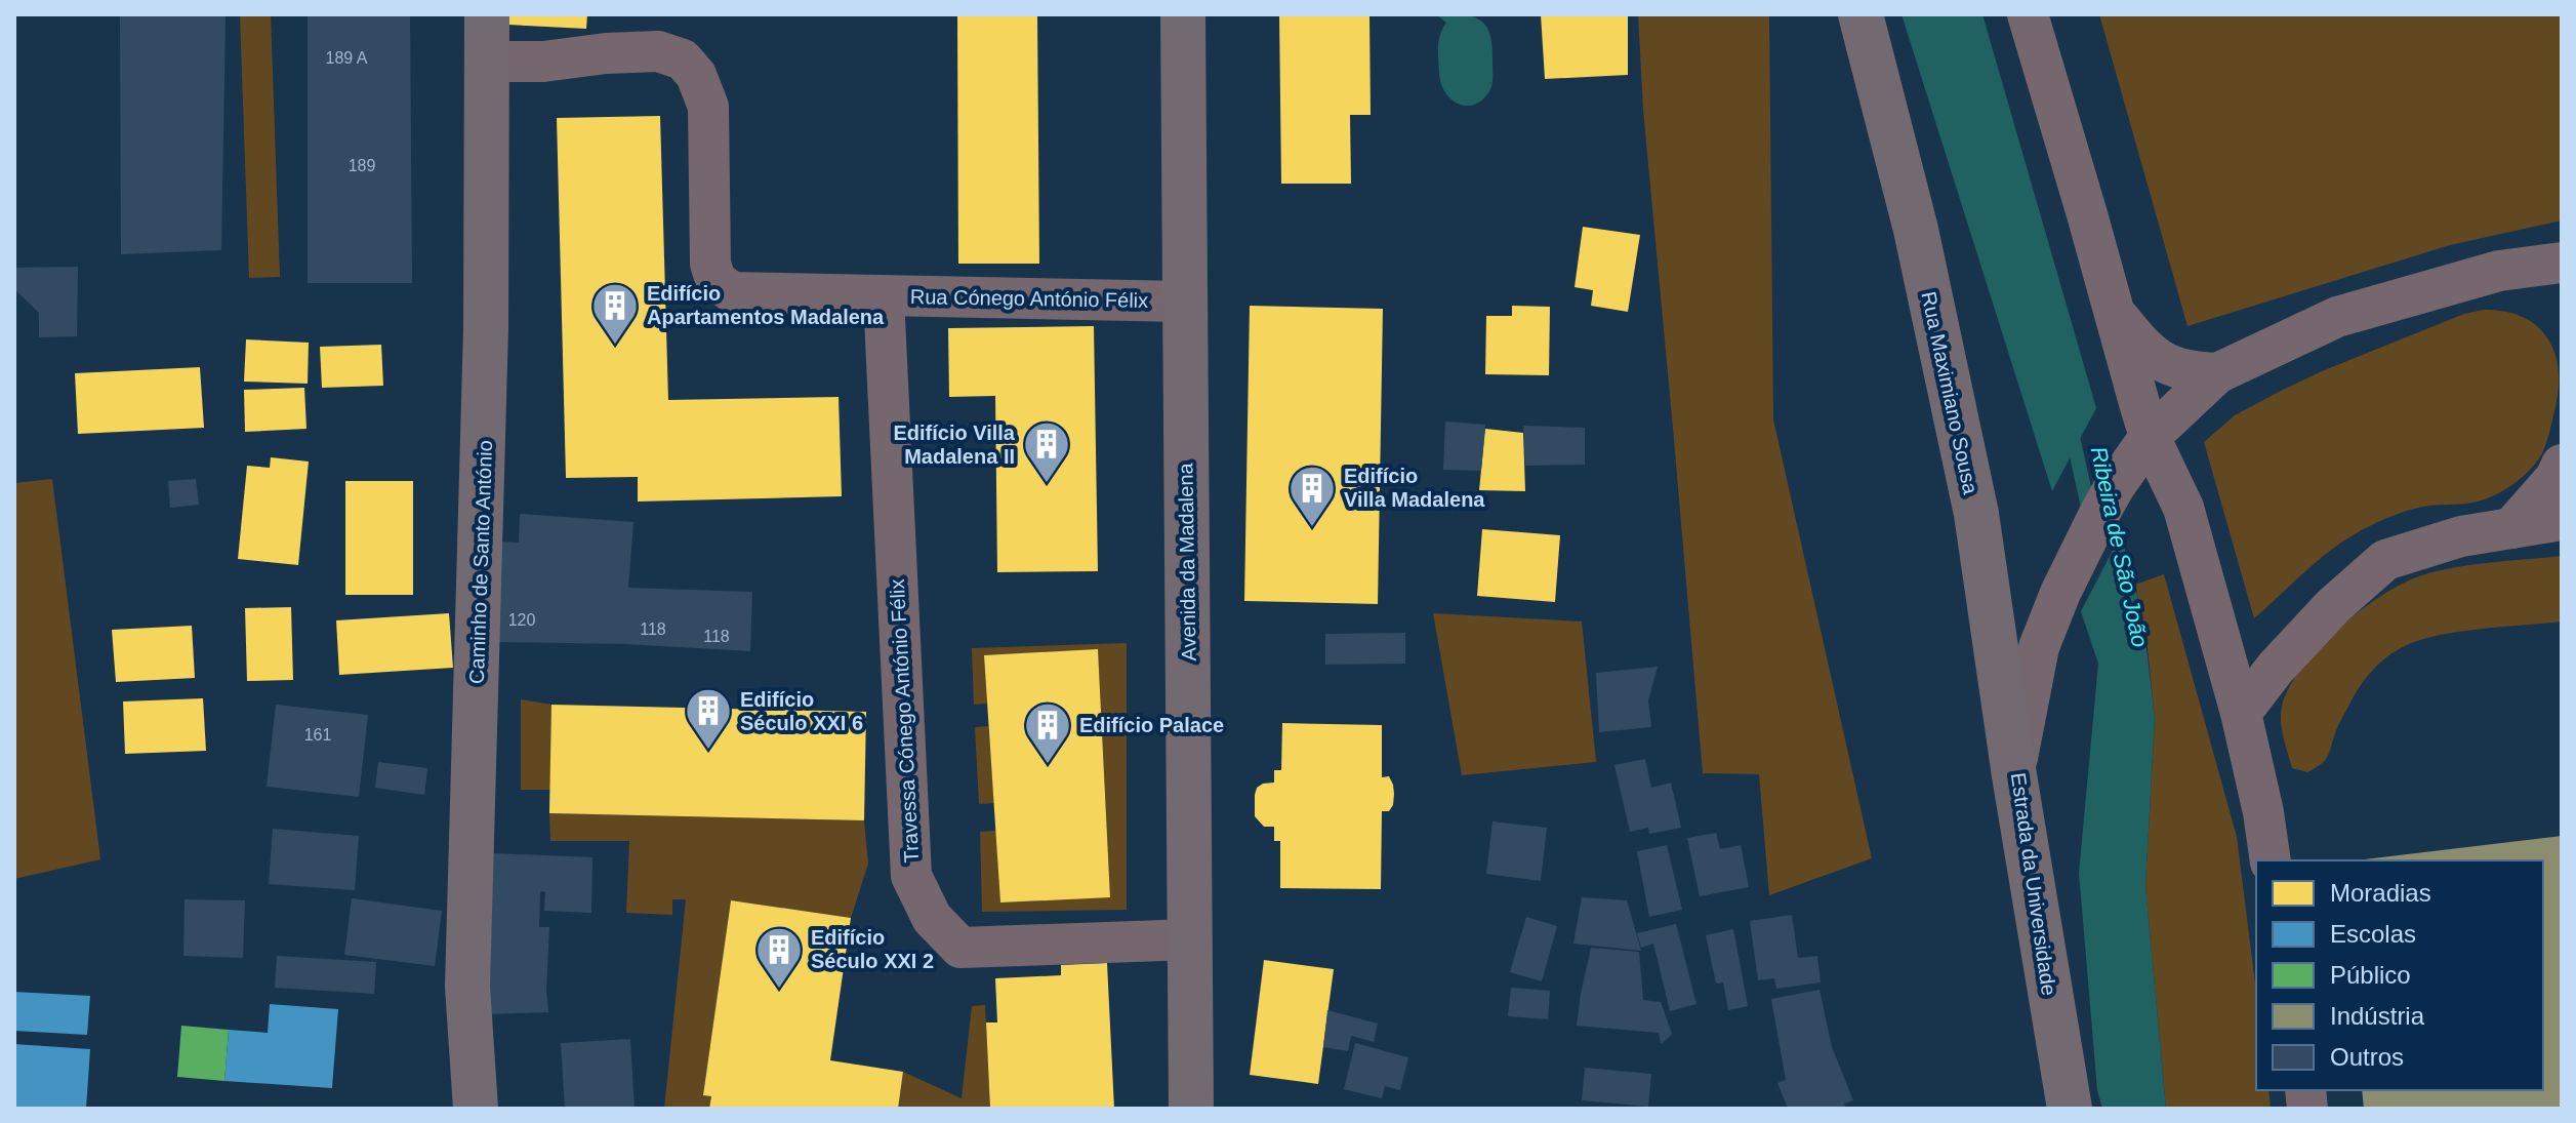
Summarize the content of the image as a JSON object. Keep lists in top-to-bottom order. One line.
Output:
{"streets":{"street":["Rua Cónego António Félix","Rua Maximiano Sousa","Caminho de Santo António","Avenida da Madalena","Travessa Cónego António Félix","Estrada da Universidade"]},"crossings":[["Rua Cónego António Félix","Caminho de Santo António"],["Rua Cónego António Félix","Avenida da Madalena"],["Rua Cónego António Félix","Travessa Cónego António Félix"],["Rua Maximiano Sousa","Estrada da Universidade"],["Avenida da Madalena","Travessa Cónego António Félix"]],"water":["Ribeira de São João"],"places":{"building":["Edifício Apartamentos Madalena","Edifício Villa Madalena II","Edifício Villa Madalena","Edifício Século XXI 6","Edifício Palace","Edifício Século XXI 2"]},"house_numbers":["189 A","189","120","118","118","161"],"legend":["Moradias","Escolas","Público","Indústria","Outros"]}
